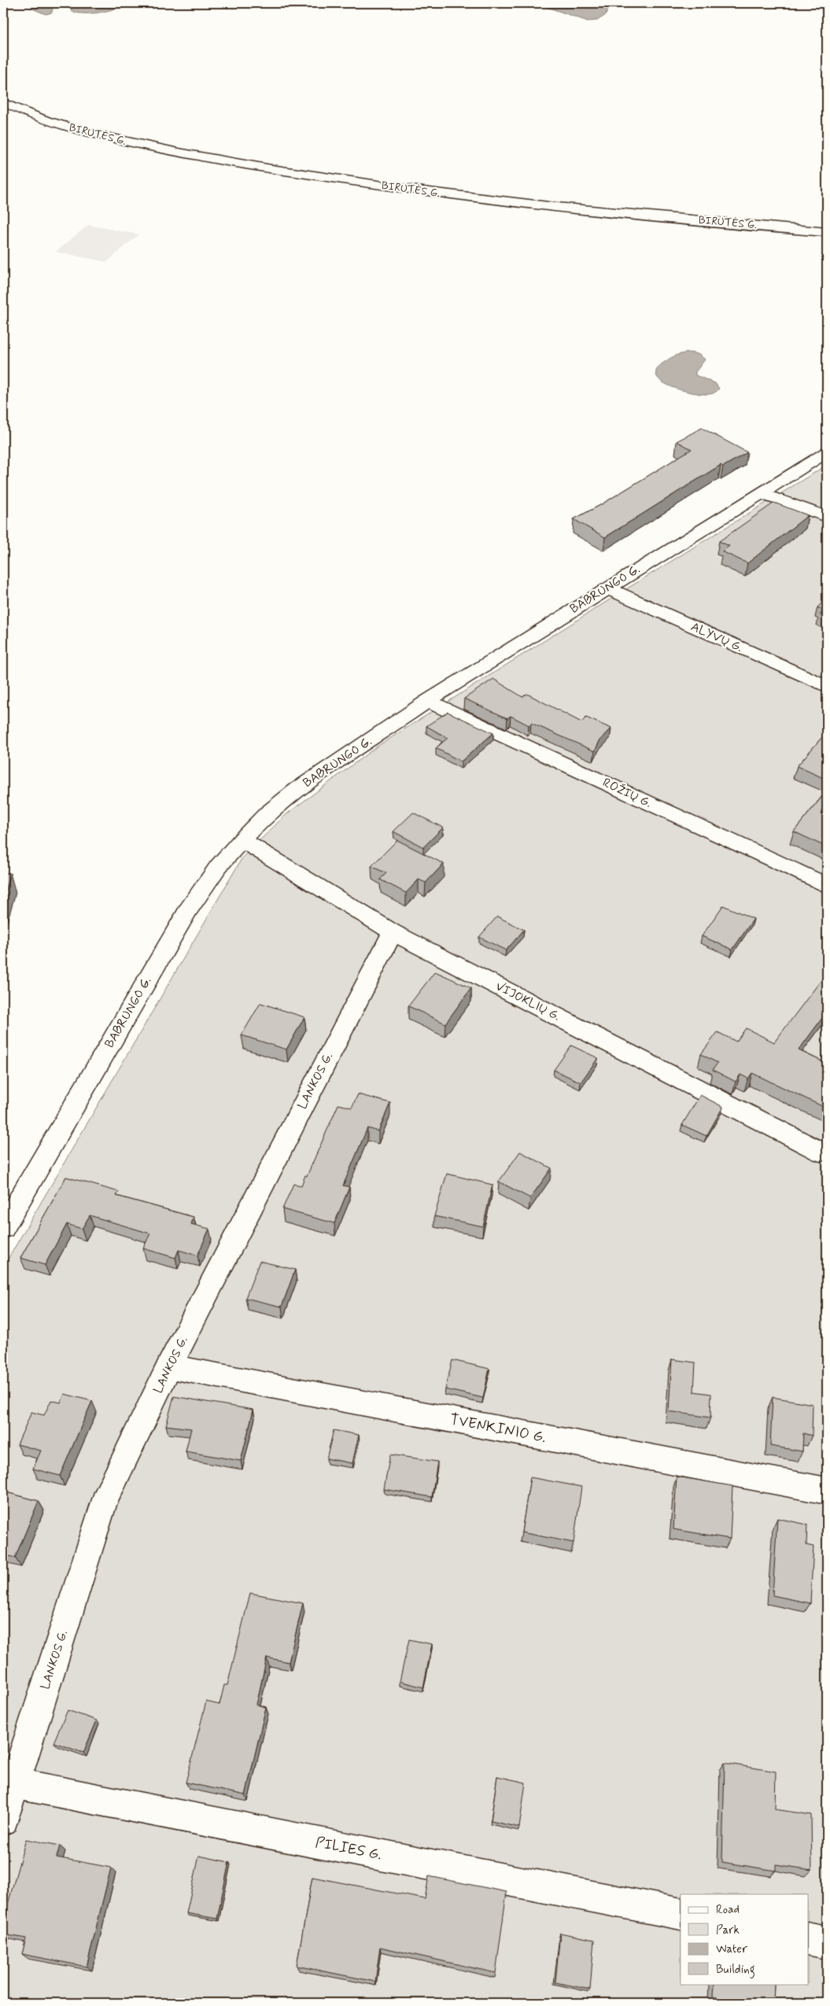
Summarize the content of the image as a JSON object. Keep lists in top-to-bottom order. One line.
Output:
{"streets":{"street":["BIRUTĖS G.","BABRUNGO G.","ALYVŲ G.","ROŽIŲ G.","VIJOKLIŲ G.","LANKOS G.","TVENKINIO G.","PILIES G."]},"crossings":[["BABRUNGO G.","ALYVŲ G."],["BABRUNGO G.","ROŽIŲ G."],["BABRUNGO G.","VIJOKLIŲ G."],["VIJOKLIŲ G.","LANKOS G."],["LANKOS G.","TVENKINIO G."],["LANKOS G.","PILIES G."]],"legend":["Road","Park","Water","Building"]}
